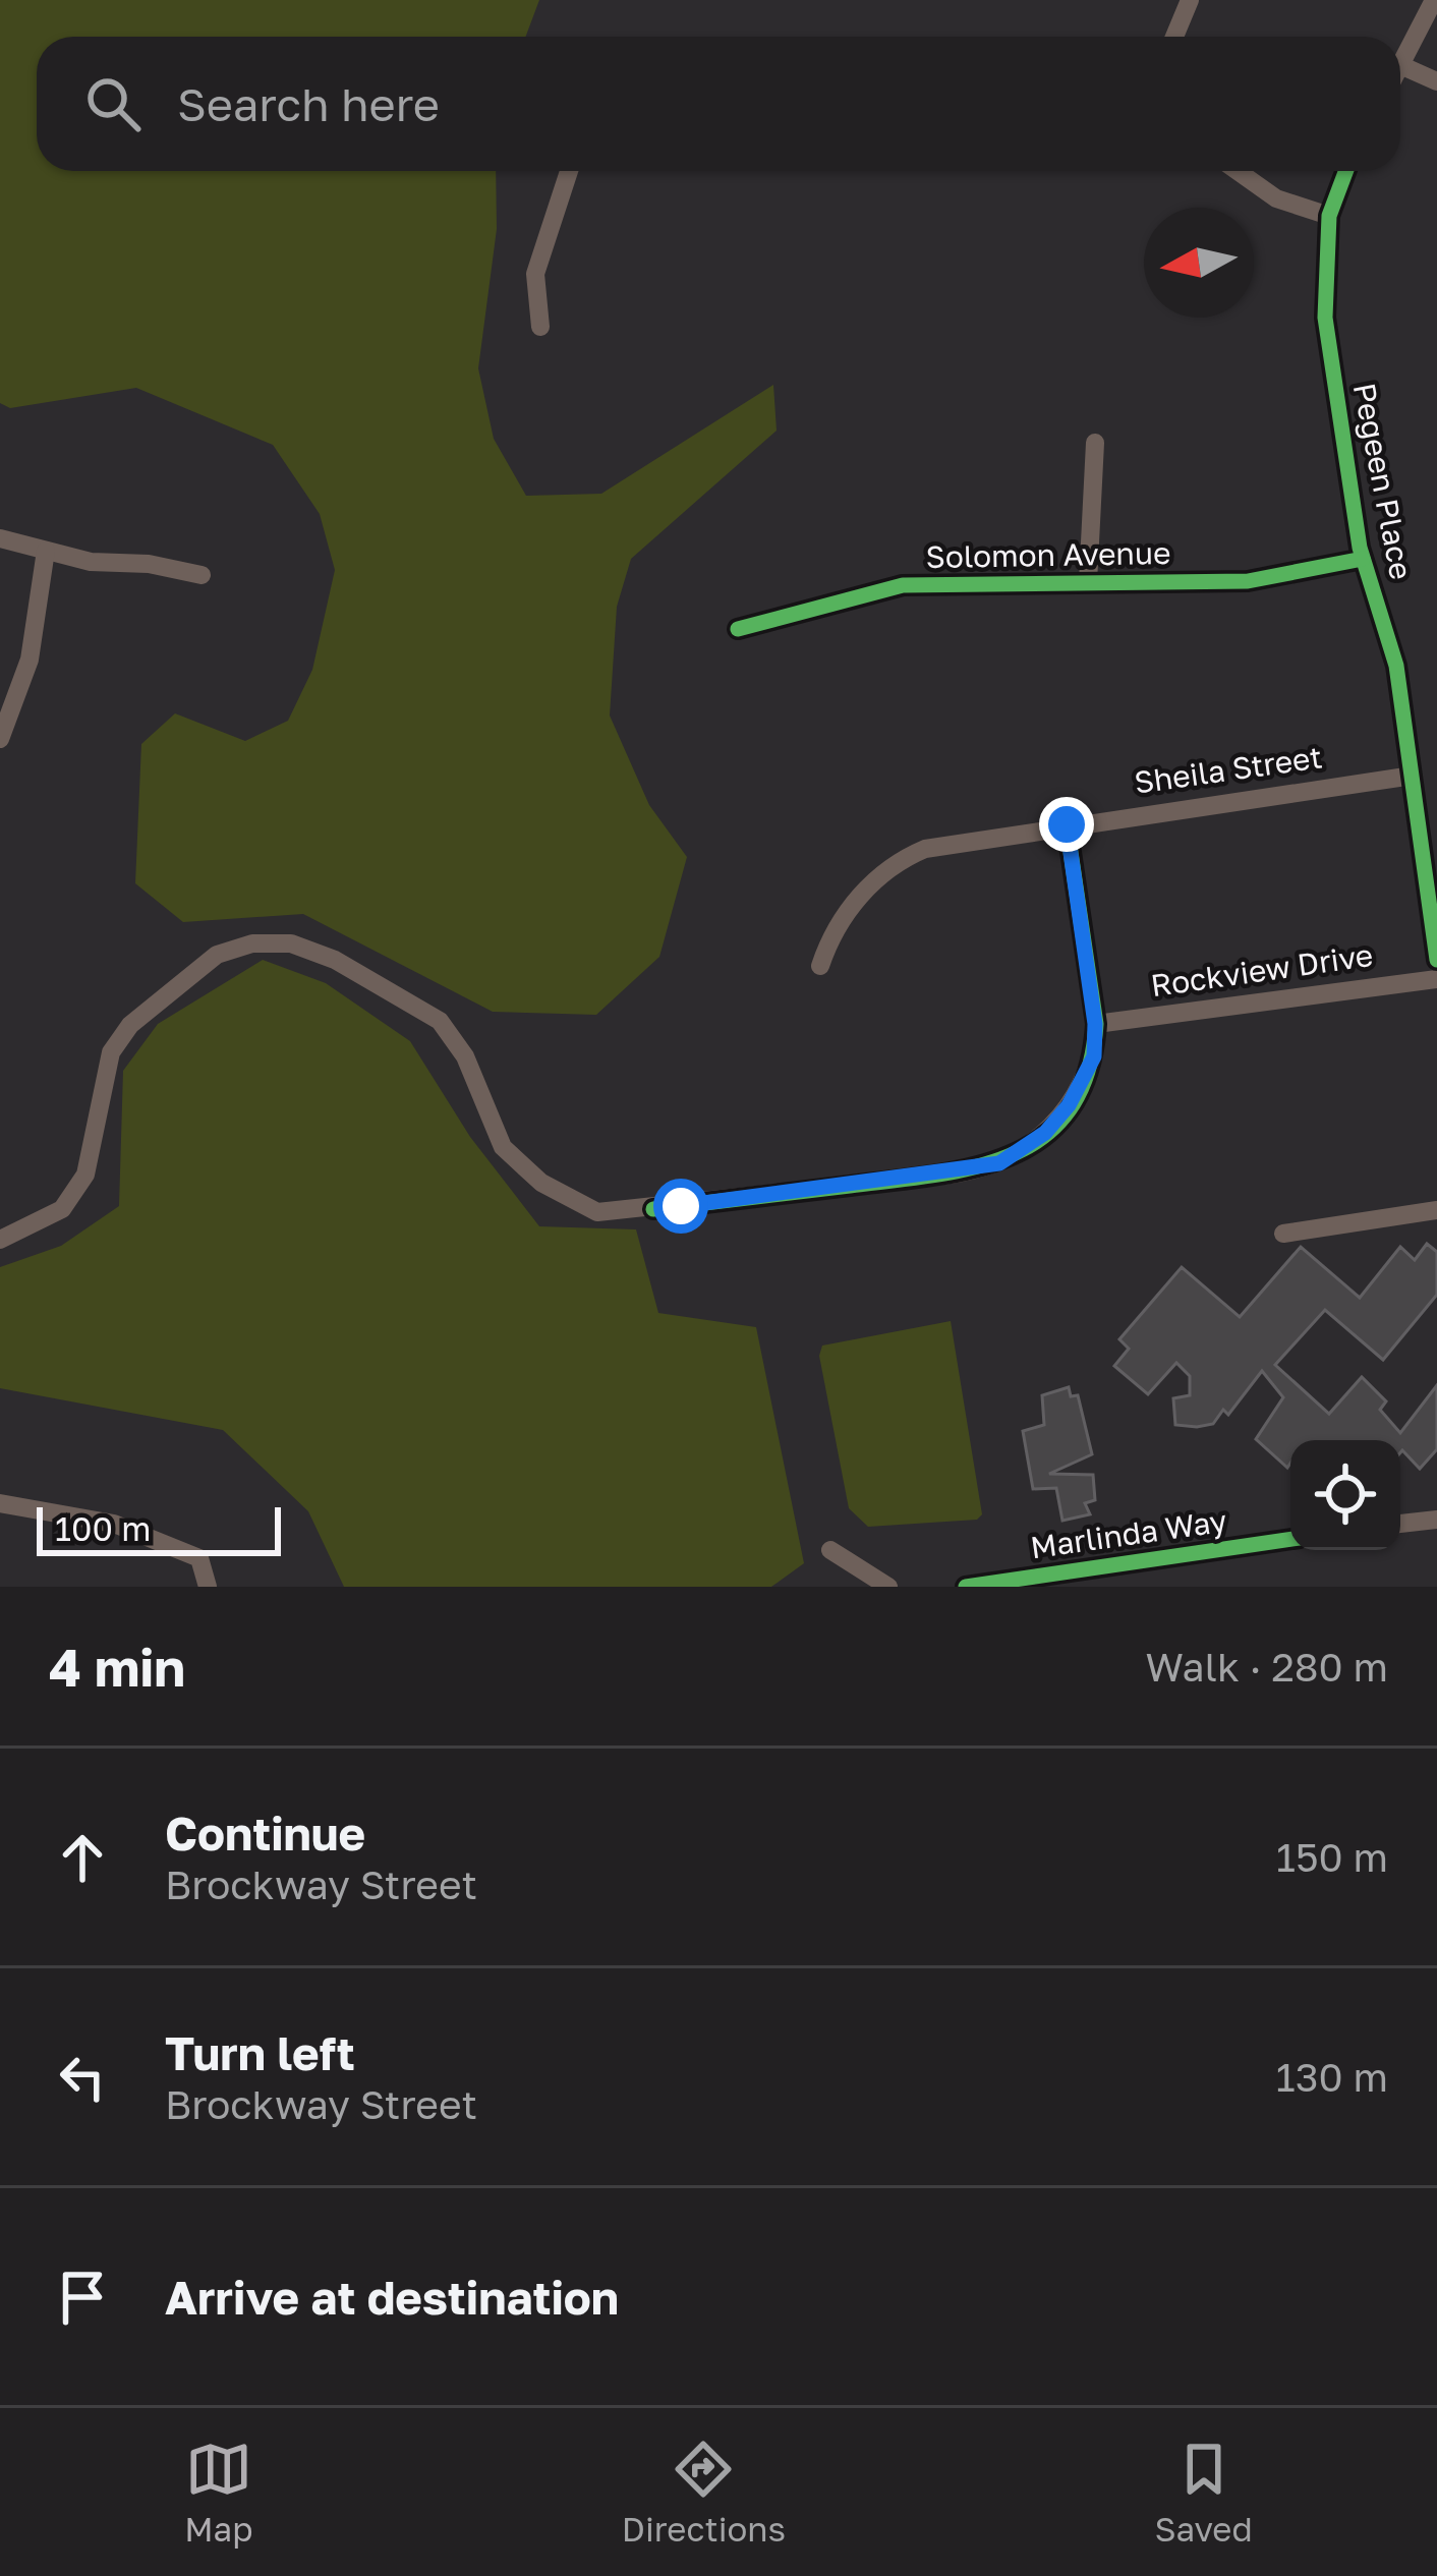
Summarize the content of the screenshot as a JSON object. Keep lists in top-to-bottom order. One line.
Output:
{"streets":{"street":["Pegeen Place","Solomon Avenue","Sheila Street","Rockview Drive","Marlinda Way"]},"crossings":[["Pegeen Place","Solomon Avenue"],["Pegeen Place","Sheila Street"]],"scale_bar":"100 m","north":"left","page":{"search":"Search here","scale":"100 m","heading":["4 min","Walk · 280 m"],"list":[["Continue","Brockway Street","150 m"],["Turn left","Brockway Street","130 m"],"Arrive at destination"],"nav":["Map","Directions","Saved"]}}
